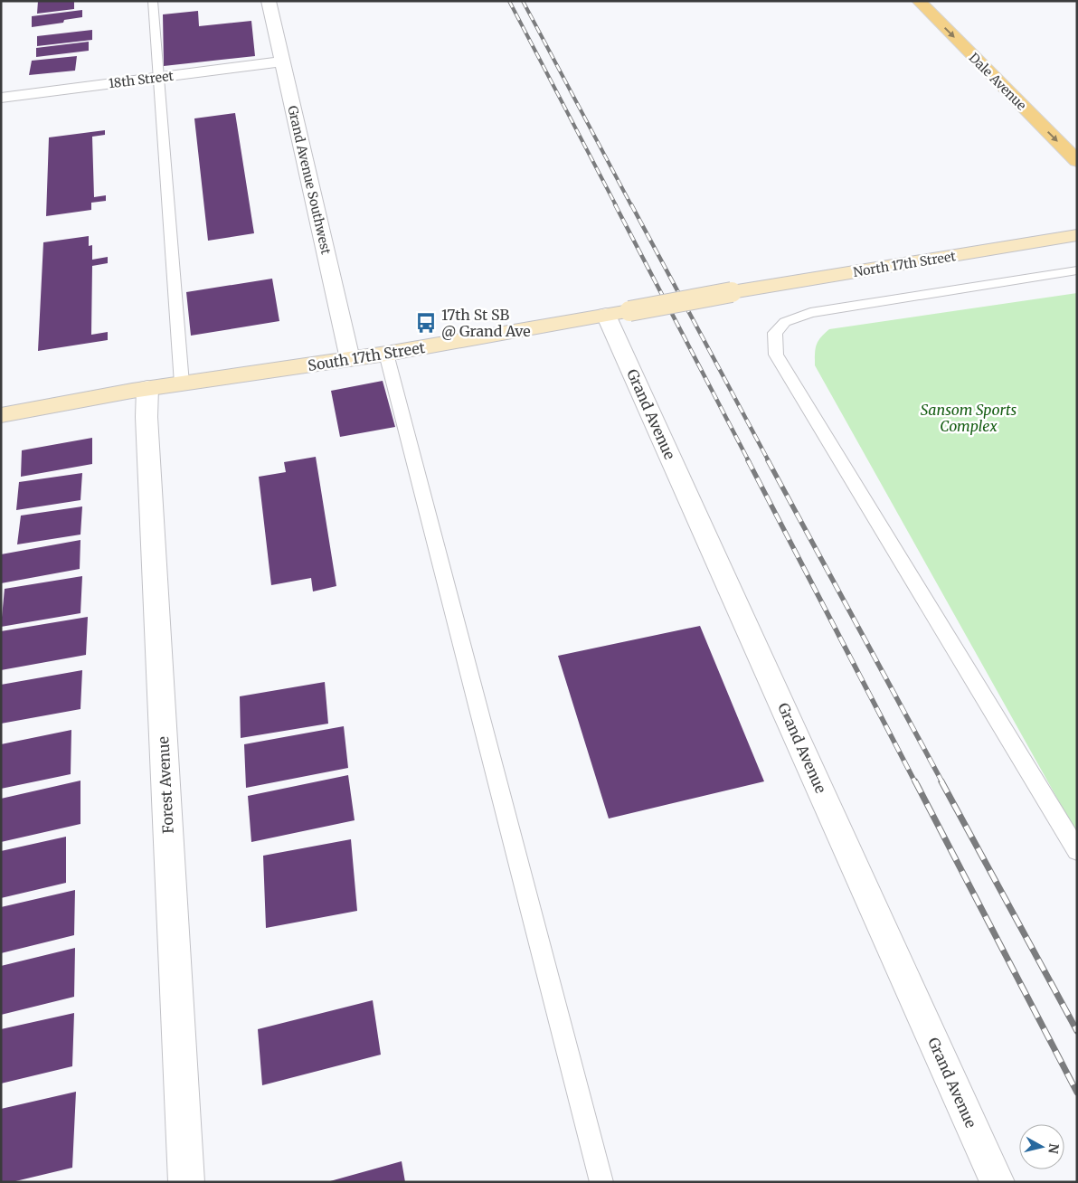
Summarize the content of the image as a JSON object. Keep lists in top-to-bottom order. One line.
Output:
{"streets":{"main road":["Dale Avenue","North 17th Street","South 17th Street"],"street":["18th Street","Grand Avenue Southwest","Grand Avenue","Forest Avenue"]},"crossings":[["18th Street","Grand Avenue Southwest"],["Grand Avenue Southwest","South 17th Street"],["North 17th Street","South 17th Street"],["South 17th Street","Grand Avenue"],["South 17th Street","Forest Avenue"]],"one_way":["Dale Avenue"],"parks":["Sansom Sports Complex"],"places":{"bus stop":["17th St SB @ Grand Ave"]},"north":"right"}
